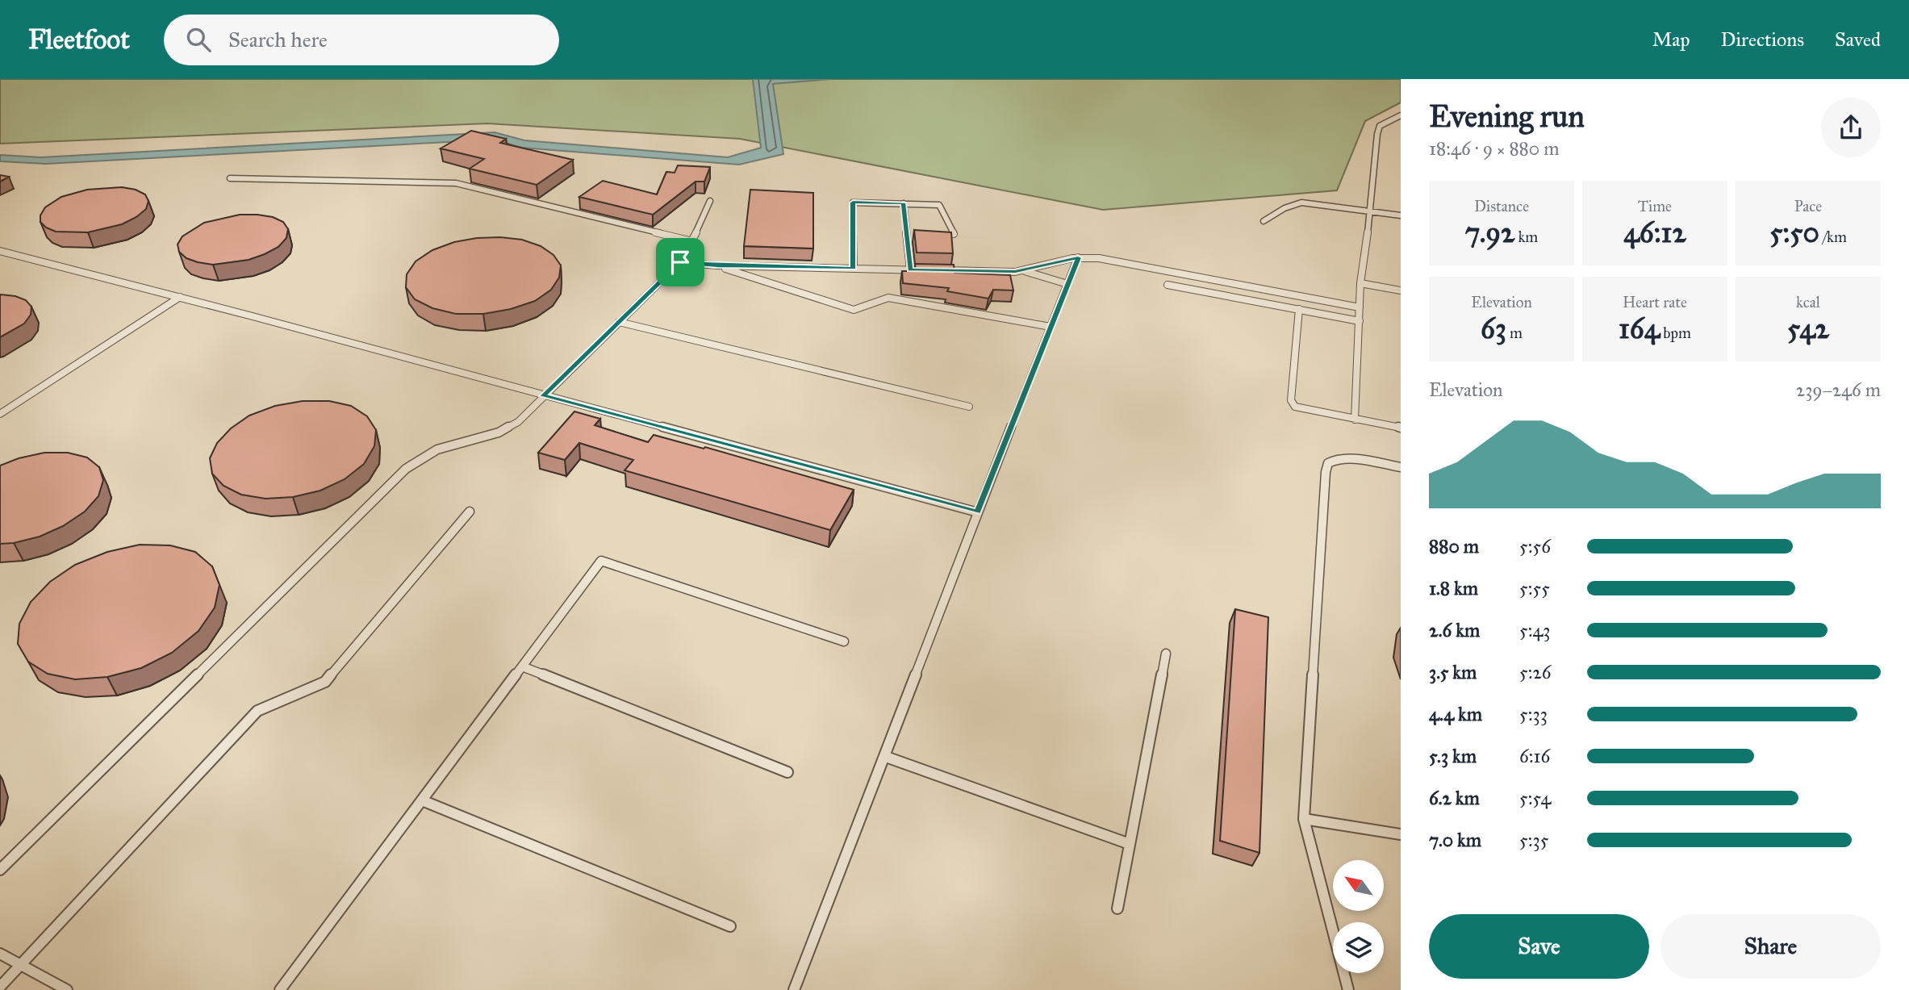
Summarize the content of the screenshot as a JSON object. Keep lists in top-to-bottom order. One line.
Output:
{"north":"top left","page":{"header":"Fleetfoot","search":"Search here","nav":["Map","Directions","Saved"],"heading":["Evening run","18:46 · 9 × 880 m"],"stats":[["Distance","7.92 km"],["Time","46:12"],["Pace","5:50 /km"],["Elevation","63 m"],["Heart rate","164 bpm"],["kcal","542"]],"chart":["Elevation","239–246 m"],"list":[{"name":"880 m","note":"5:56"},{"name":"1.8 km","note":"5:55"},{"name":"2.6 km","note":"5:43"},{"name":"3.5 km","note":"5:26"},{"name":"4.4 km","note":"5:33"},{"name":"5.3 km","note":"6:16"},{"name":"6.2 km","note":"5:54"},{"name":"7.0 km","note":"5:35"}],"buttons":["Save","Share"]}}
